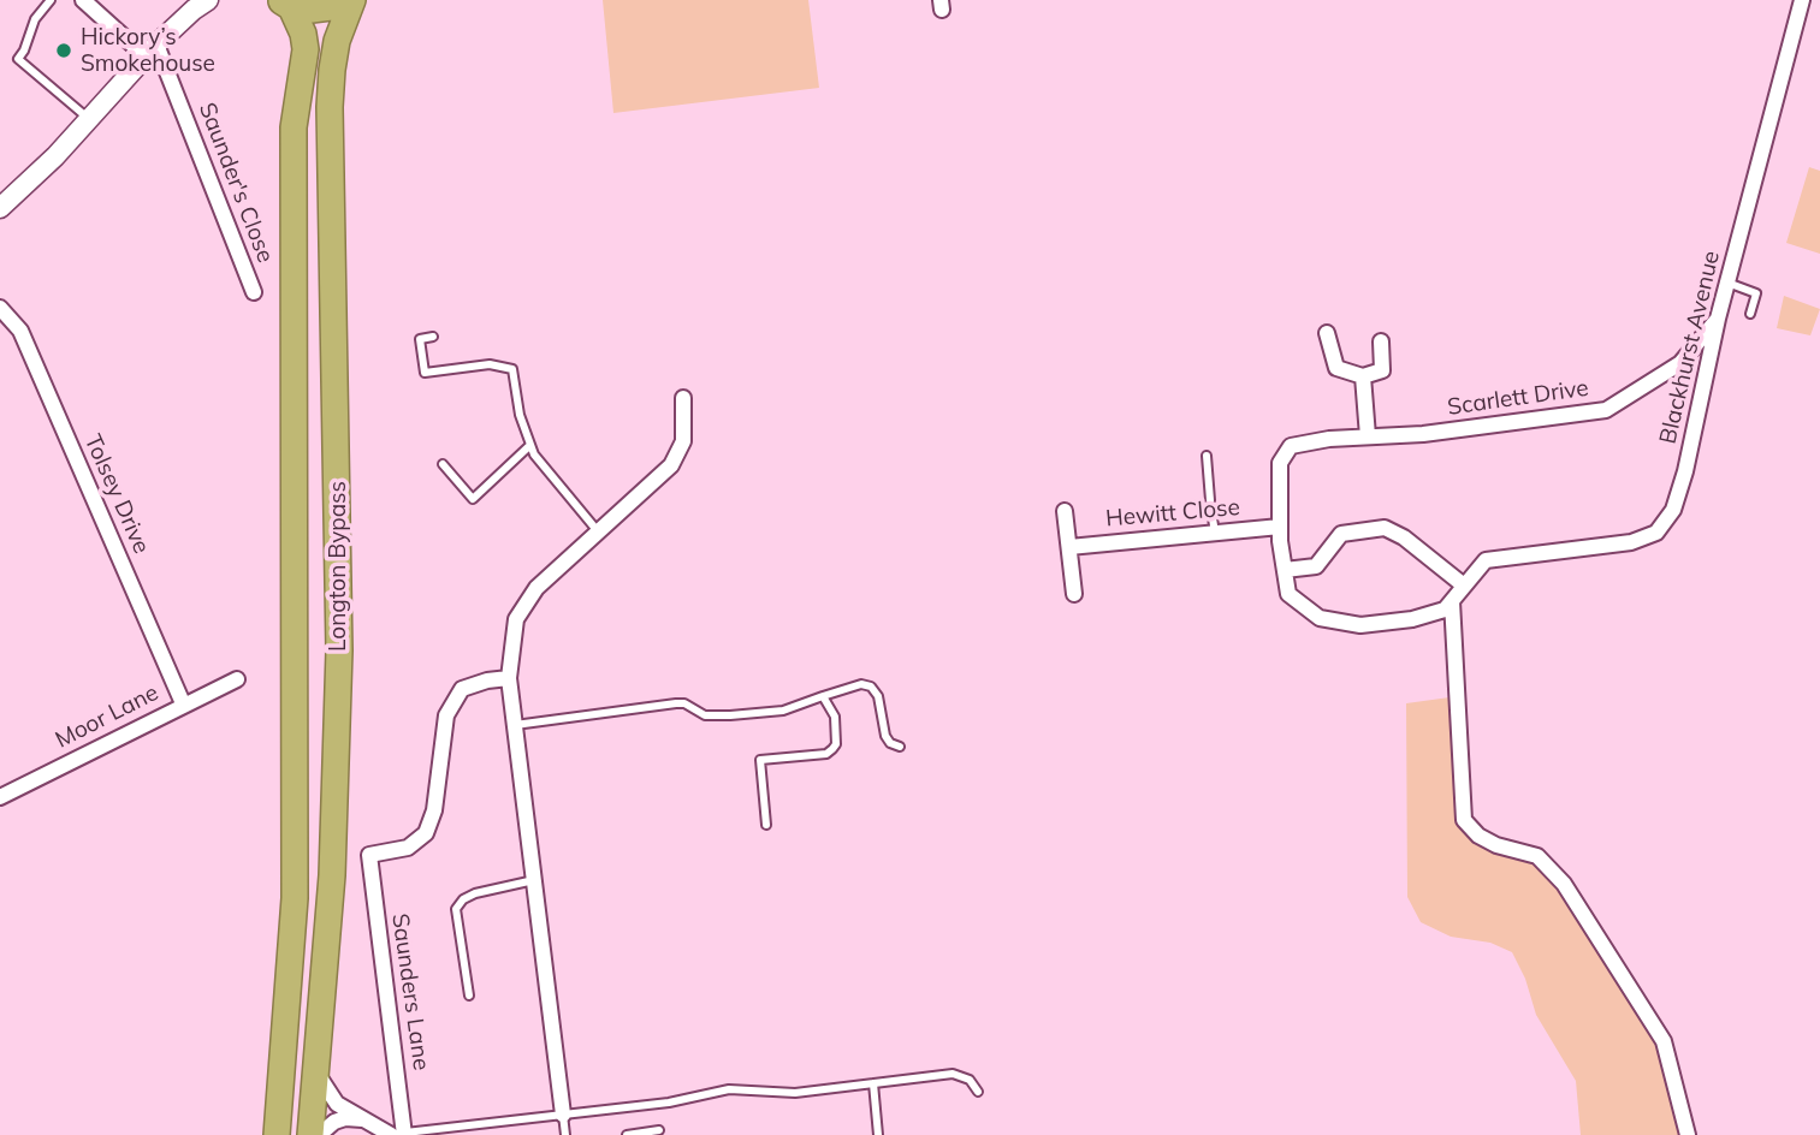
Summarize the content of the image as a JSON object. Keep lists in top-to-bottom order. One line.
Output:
{"streets":{"highway":["Longton Bypass"],"street":["Saunder's Close","Blackhurst Avenue","Scarlett Drive","Tolsey Drive","Hewitt Close","Moor Lane","Saunders Lane"]},"crossings":[["Blackhurst Avenue","Scarlett Drive"],["Scarlett Drive","Hewitt Close"],["Tolsey Drive","Moor Lane"]],"places":["Hickory’s Smokehouse"]}
